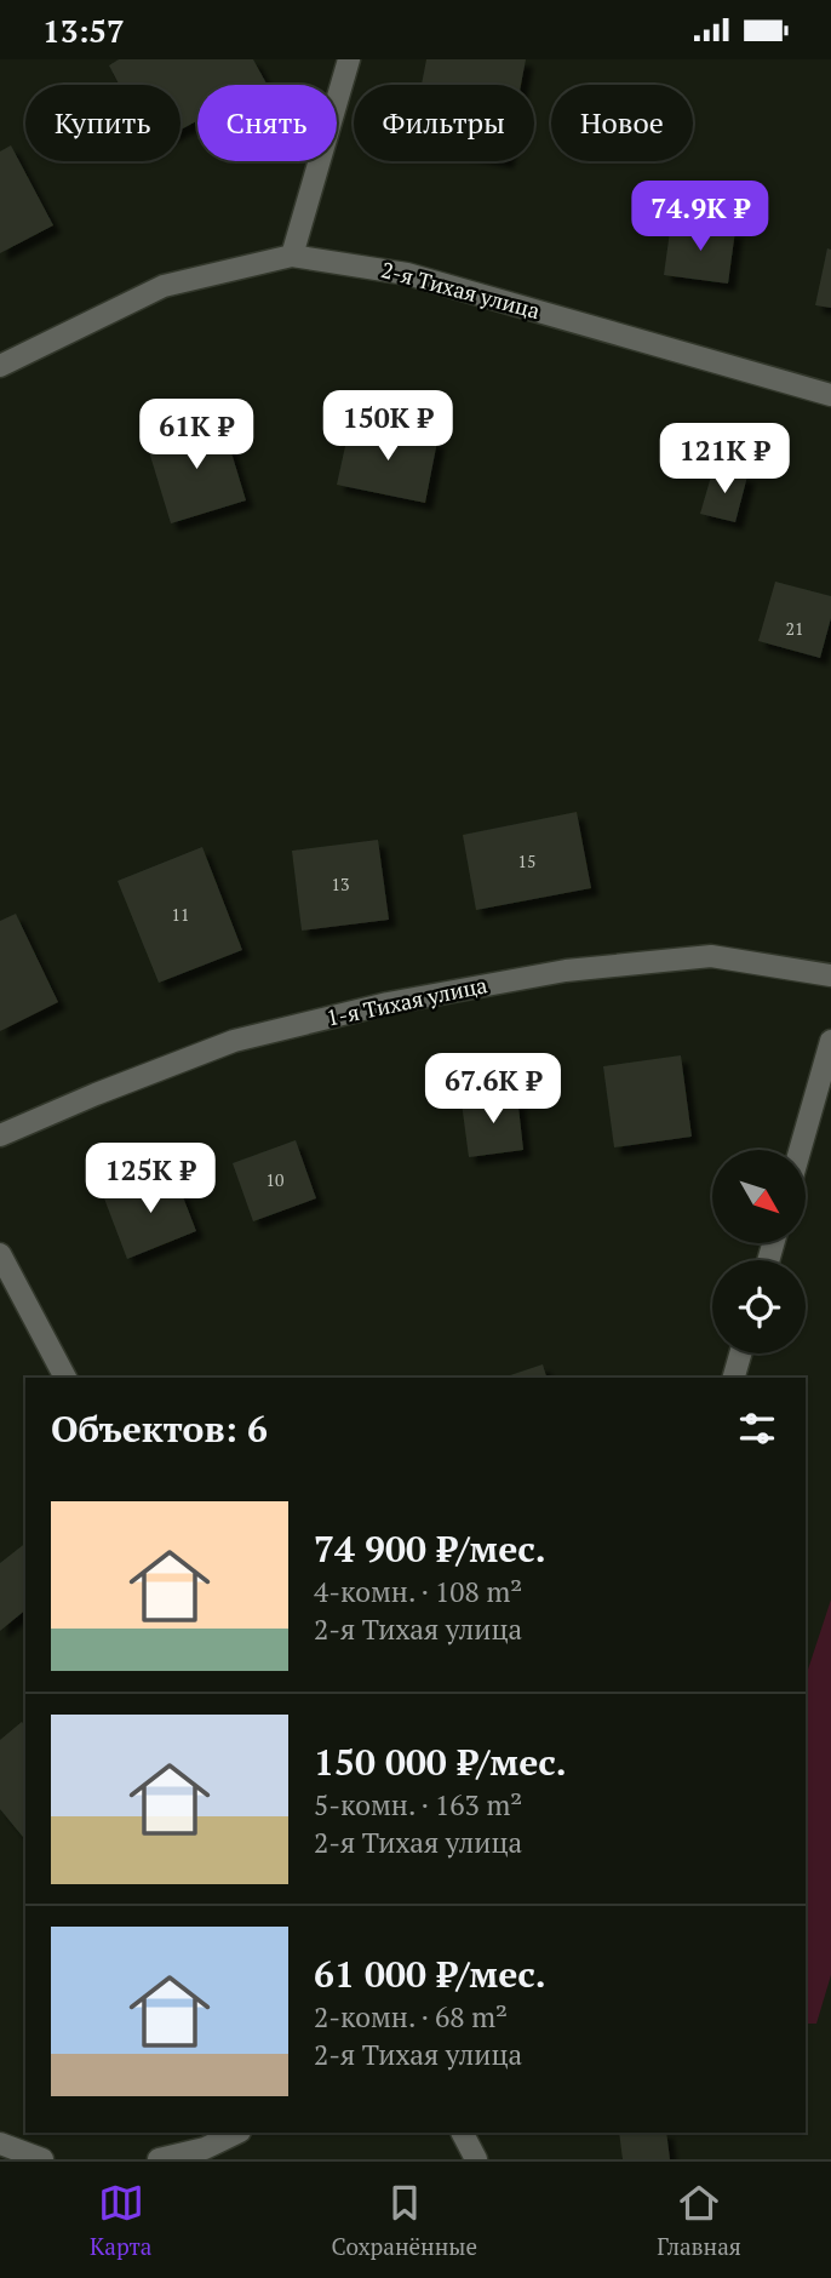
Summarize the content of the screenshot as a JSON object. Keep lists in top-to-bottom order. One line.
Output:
{"streets":{"street":["2-я Тихая улица","1-я Тихая улица"]},"house_numbers":["21","15","13","11","10"],"north":"bottom right","page":{"status":"13:57","chip":["Купить","Снять","Фильтры","Новое"],"price":["74.9K ₽","150K ₽","61K ₽","121K ₽","67.6K ₽","125K ₽"],"heading":"Объектов: 6","list":[{"name":"74 900 ₽/мес.","note":"4-комн. · 108 m² · 2-я Тихая улица"},{"name":"150 000 ₽/мес.","note":"5-комн. · 163 m² · 2-я Тихая улица"},{"name":"61 000 ₽/мес.","note":"2-комн. · 68 m² · 2-я Тихая улица"}],"tabs":["Карта","Сохранённые","Главная"]}}
